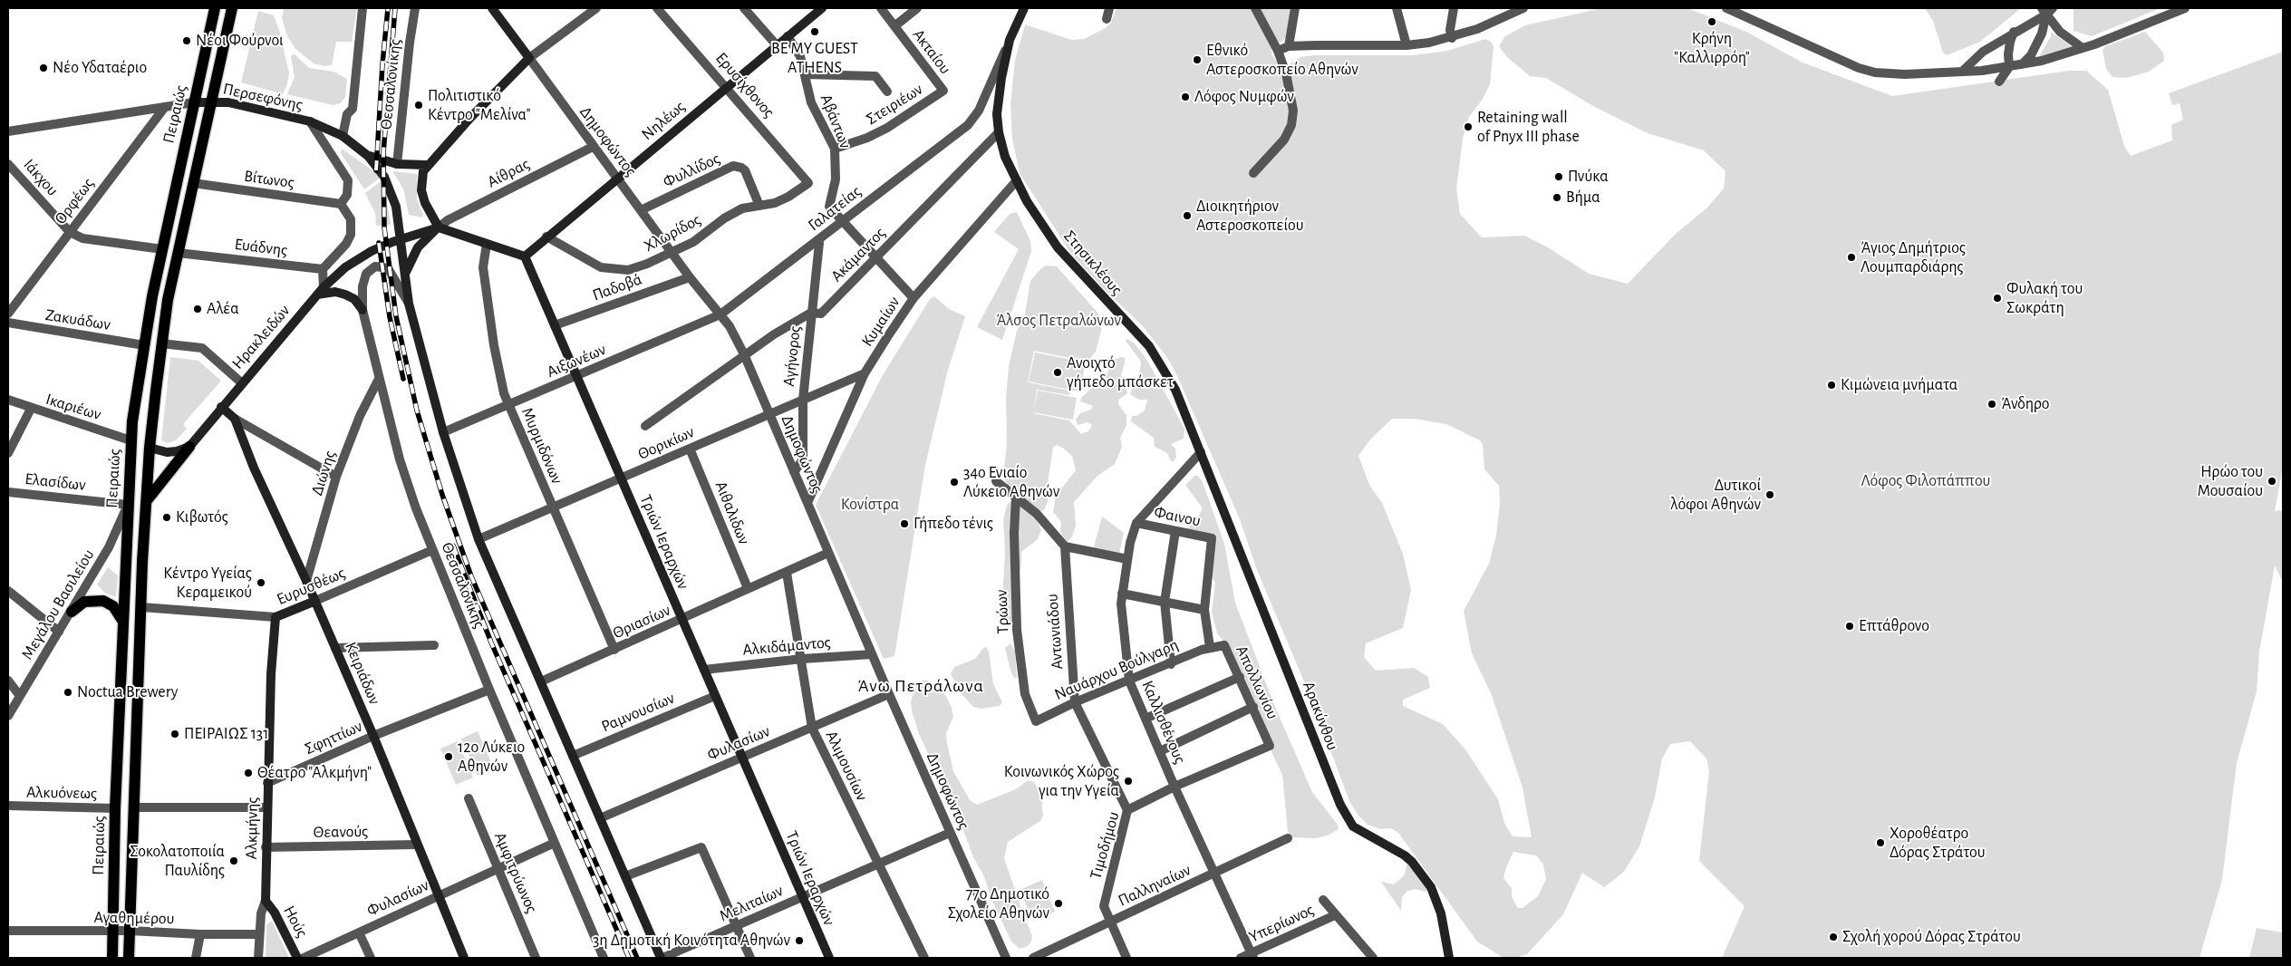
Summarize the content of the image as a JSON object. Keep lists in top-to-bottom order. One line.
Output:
{"streets":{"main road":["Πειραιώς"],"street":["Ακταίου","Θεσσαλονίκης","Ερυσίχθονος","Περσεφόνης","Στειριέων","Νηλέως","Αβάντων","Δημοφώντος","Φυλλίδος","Αίθρας","Ιάκχου","Βίτωνος","Ορφέως","Γαλατείας","Χλωρίδος","Ευάδνης","Ακάμαντος","Στησικλέους","Παδοβά","Ζακυάδων","Κυμαίων","Ηρακλειδών","Αγήνορος","Αιξωνέων","Ικαριέων","Θορικίων","Μυρμιδόνων","Διώνης","Ελασίδων","Αιθαλιδων","Φαινου","Τριών Ιεραρχών","Ευρυσθέως","Μεγάλου Βασιλείου","Τρώων","Θριασίων","Αντωνιάδου","Αλκιδάμαντος","Ναυάρχου Βούλγαρη","Κειριάδων","Απολλωνίου","Ραμνουσίων","Αρακύνθου","Καλλισθένους","Σφηττίων","Φυλασίων","Αλιμουσίων","Αλκυόνεως","Αλκμήνης","Θεανούς","Τιμοδήμου","Αμφιτρύωνος","Παλληναίων","Μελιταίων","Αγαθημέρου","Ηούς","Υπερίωνος"]},"crossings":[["Ακταίου","Στειριέων"],["Θεσσαλονίκης","Περσεφόνης"],["Θεσσαλονίκης","Ηρακλειδών"],["Θεσσαλονίκης","Αιξωνέων"],["Θεσσαλονίκης","Θορικίων"],["Θεσσαλονίκης","Διώνης"],["Θεσσαλονίκης","Ευρυσθέως"],["Θεσσαλονίκης","Θριασίων"],["Θεσσαλονίκης","Ραμνουσίων"],["Θεσσαλονίκης","Σφηττίων"],["Θεσσαλονίκης","Φυλασίων"],["Θεσσαλονίκης","Μελιταίων"],["Ερυσίχθονος","Νηλέως"],["Ερυσίχθονος","Χλωρίδος"],["Περσεφόνης","Πειραιώς"],["Περσεφόνης","Ορφέως"],["Στειριέων","Αβάντων"],["Πειραιώς","Βίτωνος"],["Πειραιώς","Ευάδνης"],["Πειραιώς","Ζακυάδων"],["Πειραιώς","Ικαριέων"],["Πειραιώς","Ελασίδων"],["Πειραιώς","Ευρυσθέως"],["Πειραιώς","Μεγάλου Βασιλείου"],["Πειραιώς","Αλκυόνεως"],["Πειραιώς","Αγαθημέρου"],["Νηλέως","Αβάντων"],["Νηλέως","Δημοφώντος"],["Νηλέως","Χλωρίδος"],["Νηλέως","Τριών Ιεραρχών"],["Αβάντων","Γαλατείας"],["Δημοφώντος","Φυλλίδος"],["Δημοφώντος","Αίθρας"],["Δημοφώντος","Γαλατείας"],["Δημοφώντος","Χλωρίδος"],["Δημοφώντος","Ακάμαντος"],["Δημοφώντος","Παδοβά"],["Δημοφώντος","Κυμαίων"],["Δημοφώντος","Αγήνορος"],["Δημοφώντος","Αιξωνέων"],["Δημοφώντος","Θορικίων"],["Δημοφώντος","Θριασίων"],["Δημοφώντος","Αλκιδάμαντος"],["Δημοφώντος","Φυλασίων"],["Δημοφώντος","Μελιταίων"],["Φυλλίδος","Χλωρίδος"],["Ιάκχου","Ορφέως"],["Γαλατείας","Αγήνορος"],["Γαλατείας","Αιξωνέων"],["Ακάμαντος","Στησικλέους"],["Ακάμαντος","Αγήνορος"],["Στησικλέους","Κυμαίων"],["Στησικλέους","Αρακύνθου"],["Στησικλέους","Καλλισθένους"],["Παδοβά","Τριών Ιεραρχών"],["Κυμαίων","Θορικίων"],["Ηρακλειδών","Κειριάδων"],["Αγήνορος","Θορικίων"],["Αιξωνέων","Μυρμιδόνων"],["Αιξωνέων","Τριών Ιεραρχών"],["Θορικίων","Μυρμιδόνων"],["Θορικίων","Αιθαλιδων"],["Θορικίων","Τριών Ιεραρχών"],["Μυρμιδόνων","Θριασίων"],["Διώνης","Κειριάδων"],["Ελασίδων","Μεγάλου Βασιλείου"],["Αιθαλιδων","Θριασίων"],["Φαινου","Απολλωνίου"],["Φαινου","Καλλισθένους"],["Τριών Ιεραρχών","Θριασίων"],["Τριών Ιεραρχών","Αλκιδάμαντος"],["Τριών Ιεραρχών","Ραμνουσίων"],["Τριών Ιεραρχών","Φυλασίων"],["Τριών Ιεραρχών","Μελιταίων"],["Ευρυσθέως","Κειριάδων"],["Ευρυσθέως","Αλκμήνης"],["Τρώων","Ναυάρχου Βούλγαρη"],["Θριασίων","Αλιμουσίων"],["Αντωνιάδου","Ναυάρχου Βούλγαρη"],["Αντωνιάδου","Τιμοδήμου"],["Αλκιδάμαντος","Αλιμουσίων"],["Ναυάρχου Βούλγαρη","Απολλωνίου"],["Ναυάρχου Βούλγαρη","Καλλισθένους"],["Κειριάδων","Σφηττίων"],["Κειριάδων","Φυλασίων"],["Κειριάδων","Θεανούς"],["Απολλωνίου","Τιμοδήμου"],["Αρακύνθου","Καλλισθένους"],["Καλλισθένους","Τιμοδήμου"],["Καλλισθένους","Παλληναίων"],["Καλλισθένους","Υπερίωνος"],["Σφηττίων","Αλκμήνης"],["Φυλασίων","Αλιμουσίων"],["Φυλασίων","Αμφιτρύωνος"],["Αλιμουσίων","Μελιταίων"],["Αλκμήνης","Θεανούς"],["Αλκμήνης","Αγαθημέρου"],["Αλκμήνης","Ηούς"],["Τιμοδήμου","Παλληναίων"]],"districts":["Άνω Πετράλωνα"],"parks":["Άλσος Πετραλώνων","Λόφος Φιλοπάππου","Κονίστρα"],"places":["Κρήνη \"Καλλιρρόη\"","BE MY GUEST ATHENS","Νέοι Φούρνοι","Εθνικό Αστεροσκοπείο Αθηνών","Νέο Υδαταέριο","Λόφος Νυμφών","Πολιτιστικό Κέντρο \"Μελίνα\"","Retaining wall of Pnyx III phase","Πνύκα","Βήμα","Διοικητήριον Αστεροσκοπείου","Άγιος Δημήτριος Λουμπαρδιάρης","Φυλακή του Σωκράτη","Αλέα","Ανοιχτό γήπεδο μπάσκετ","Κιμώνεια μνήματα","Άνδηρο","Ηρώο του Μουσαίου","34ο Ενιαίο Λύκειο Αθηνών","Δυτικοί λόφοι Αθηνών","Κιβωτός","Γήπεδο τένις","Κέντρο Υγείας Κεραμεικού","Επτάθρονο","Noctua Brewery","ΠΕΙΡΑΙΩΣ 131","12ο Λύκειο Αθηνών","Θέατρο \"Αλκμήνη\"","Κοινωνικός Χώρος για την Υγεία","Χοροθέατρο Δόρας Στράτου","Σοκολατοποιία Παυλίδης","77ο Δημοτικό Σχολείο Αθηνών","Σχολή χορού Δόρας Στράτου","3η Δημοτική Κοινότητα Αθηνών"]}
